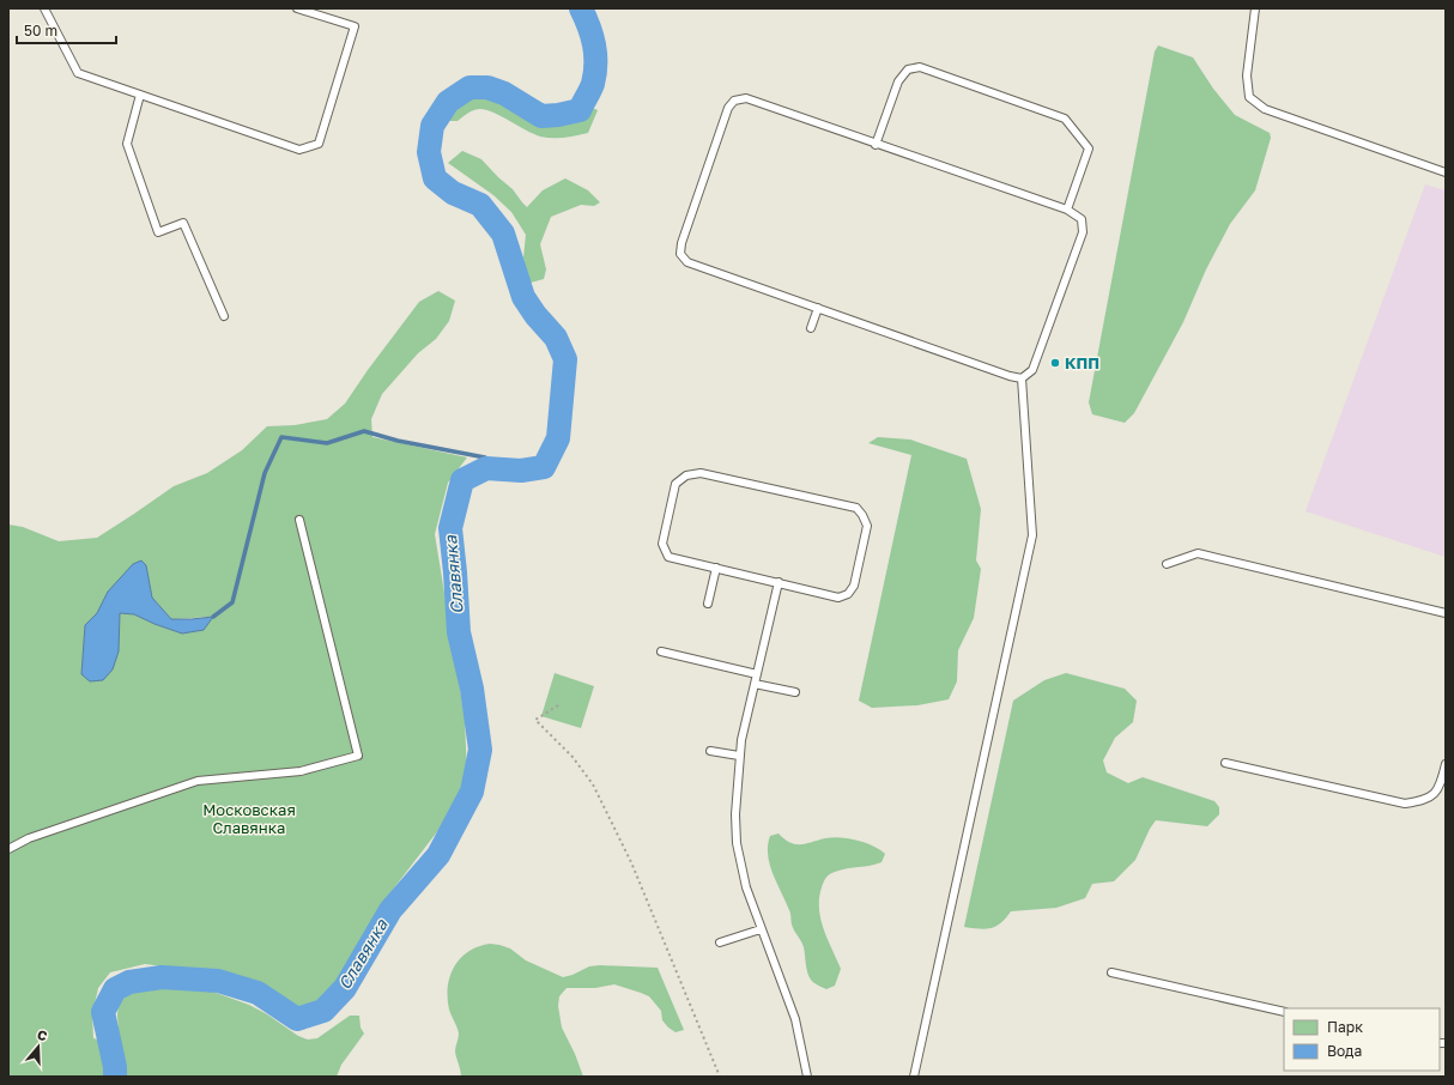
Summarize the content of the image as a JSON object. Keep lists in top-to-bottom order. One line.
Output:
{"water":["Славянка"],"parks":["Московская Славянка"],"places":["КПП"],"legend":["Парк","Вода"],"scale_bar":"50 m","north":"top"}
